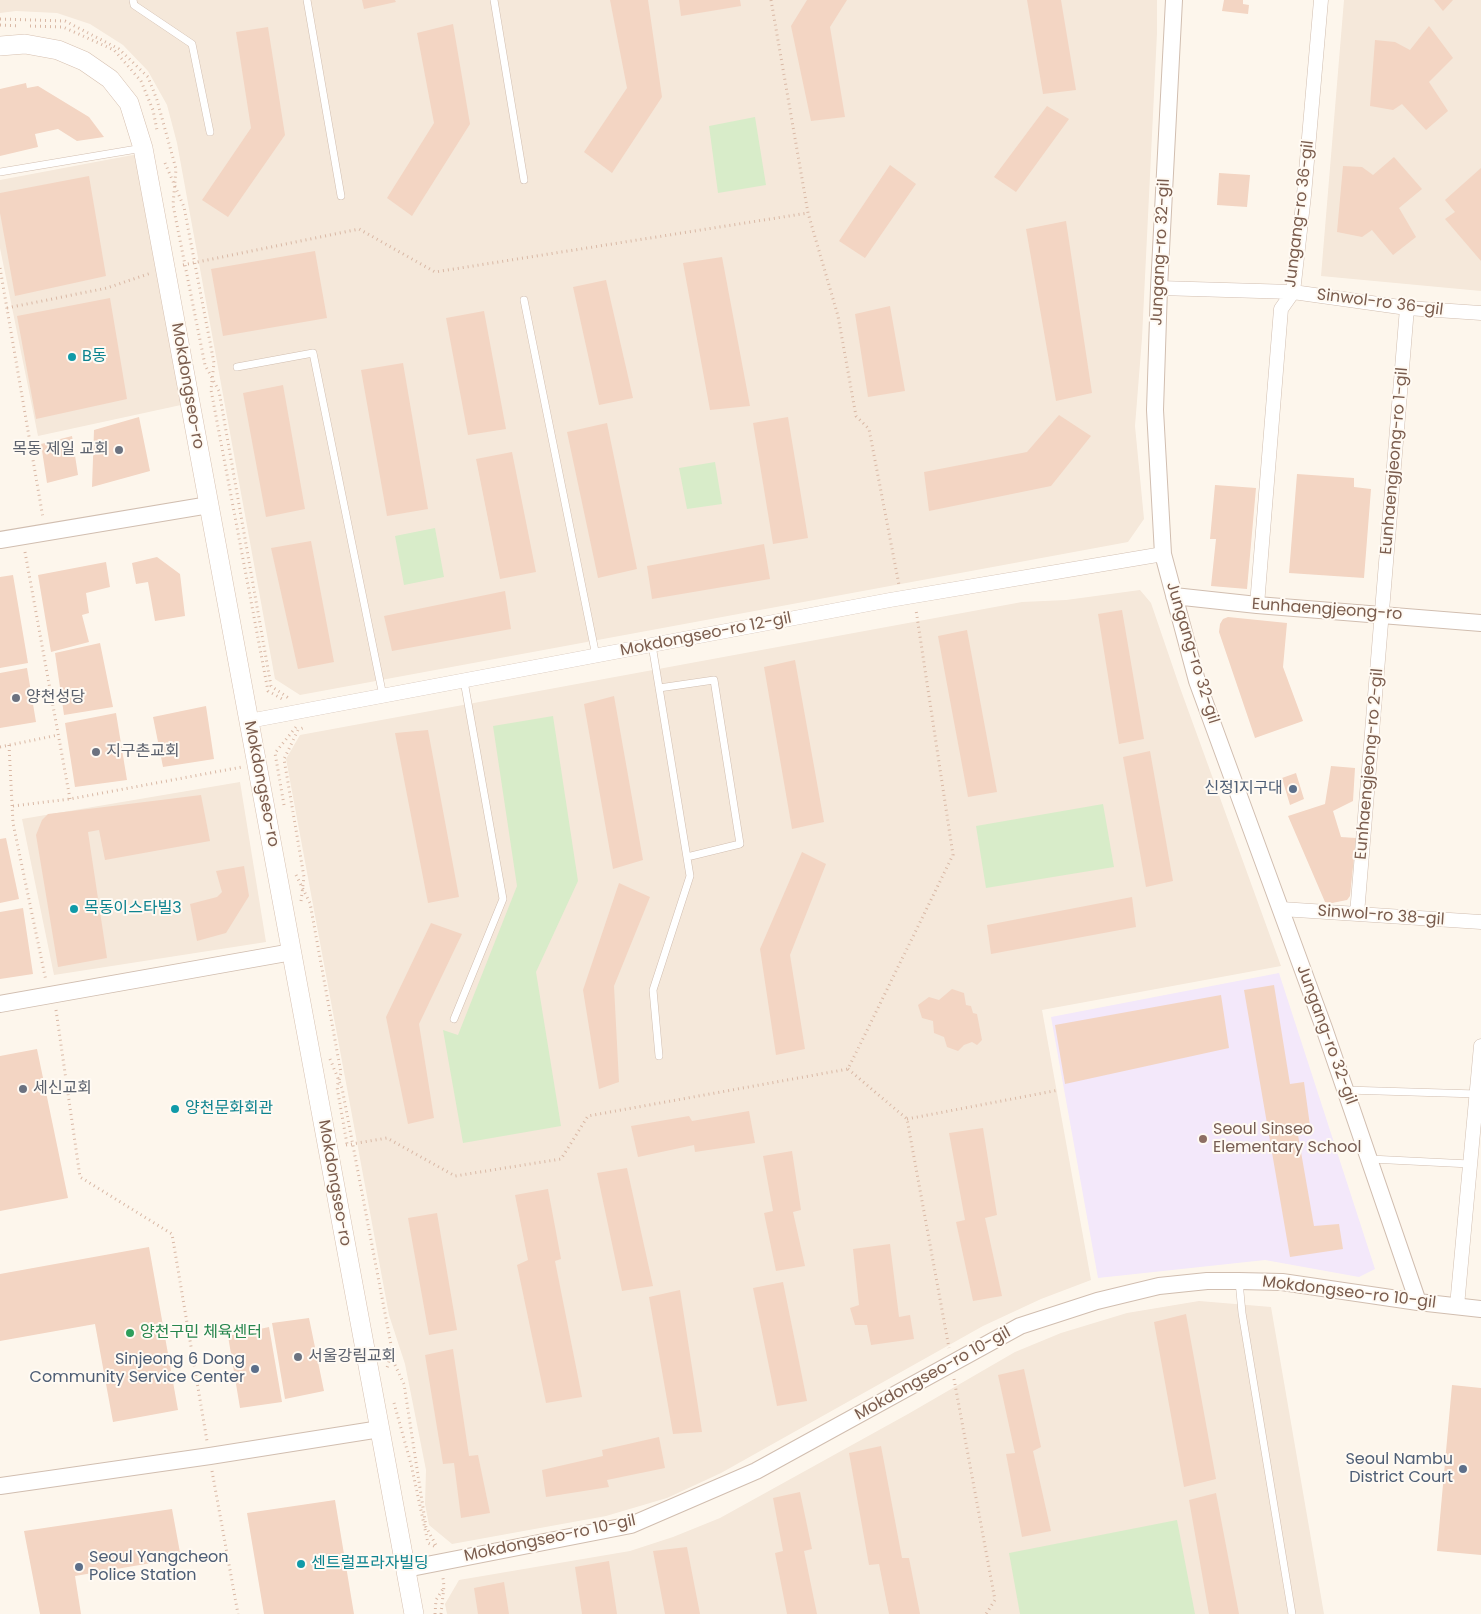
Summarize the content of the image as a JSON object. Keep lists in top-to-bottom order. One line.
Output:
{"streets":{"main road":["Mokdongseo-ro"],"street":["Jungang-ro 36-gil","Jungang-ro 32-gil","Sinwol-ro 36-gil","Eunhaengjeong-ro 1-gil","Eunhaengjeong-ro","Mokdongseo-ro 12-gil","Eunhaengjeong-ro 2-gil","Sinwol-ro 38-gil","Mokdongseo-ro 10-gil"]},"crossings":[["Jungang-ro 36-gil","Sinwol-ro 36-gil"],["Jungang-ro 36-gil","Eunhaengjeong-ro"],["Jungang-ro 32-gil","Sinwol-ro 36-gil"],["Jungang-ro 32-gil","Eunhaengjeong-ro"],["Jungang-ro 32-gil","Mokdongseo-ro 12-gil"],["Jungang-ro 32-gil","Sinwol-ro 38-gil"],["Jungang-ro 32-gil","Mokdongseo-ro 10-gil"],["Sinwol-ro 36-gil","Eunhaengjeong-ro 1-gil"],["Mokdongseo-ro","Mokdongseo-ro 12-gil"],["Mokdongseo-ro","Mokdongseo-ro 10-gil"],["Eunhaengjeong-ro 1-gil","Eunhaengjeong-ro"],["Eunhaengjeong-ro 1-gil","Eunhaengjeong-ro 2-gil"],["Eunhaengjeong-ro","Eunhaengjeong-ro 2-gil"],["Eunhaengjeong-ro 2-gil","Sinwol-ro 38-gil"]],"places":["B동","목동 제일 교회","양천성당","지구촌교회","신정1지구대","목동이스타빌3","세신교회","양천문화회관","Seoul Sinseo Elementary School","양천구민 체육센터","서울강림교회","Sinjeong 6 Dong Community Service Center","Seoul Nambu District Court","센트럴프라자빌딩","Seoul Yangcheon Police Station"]}
